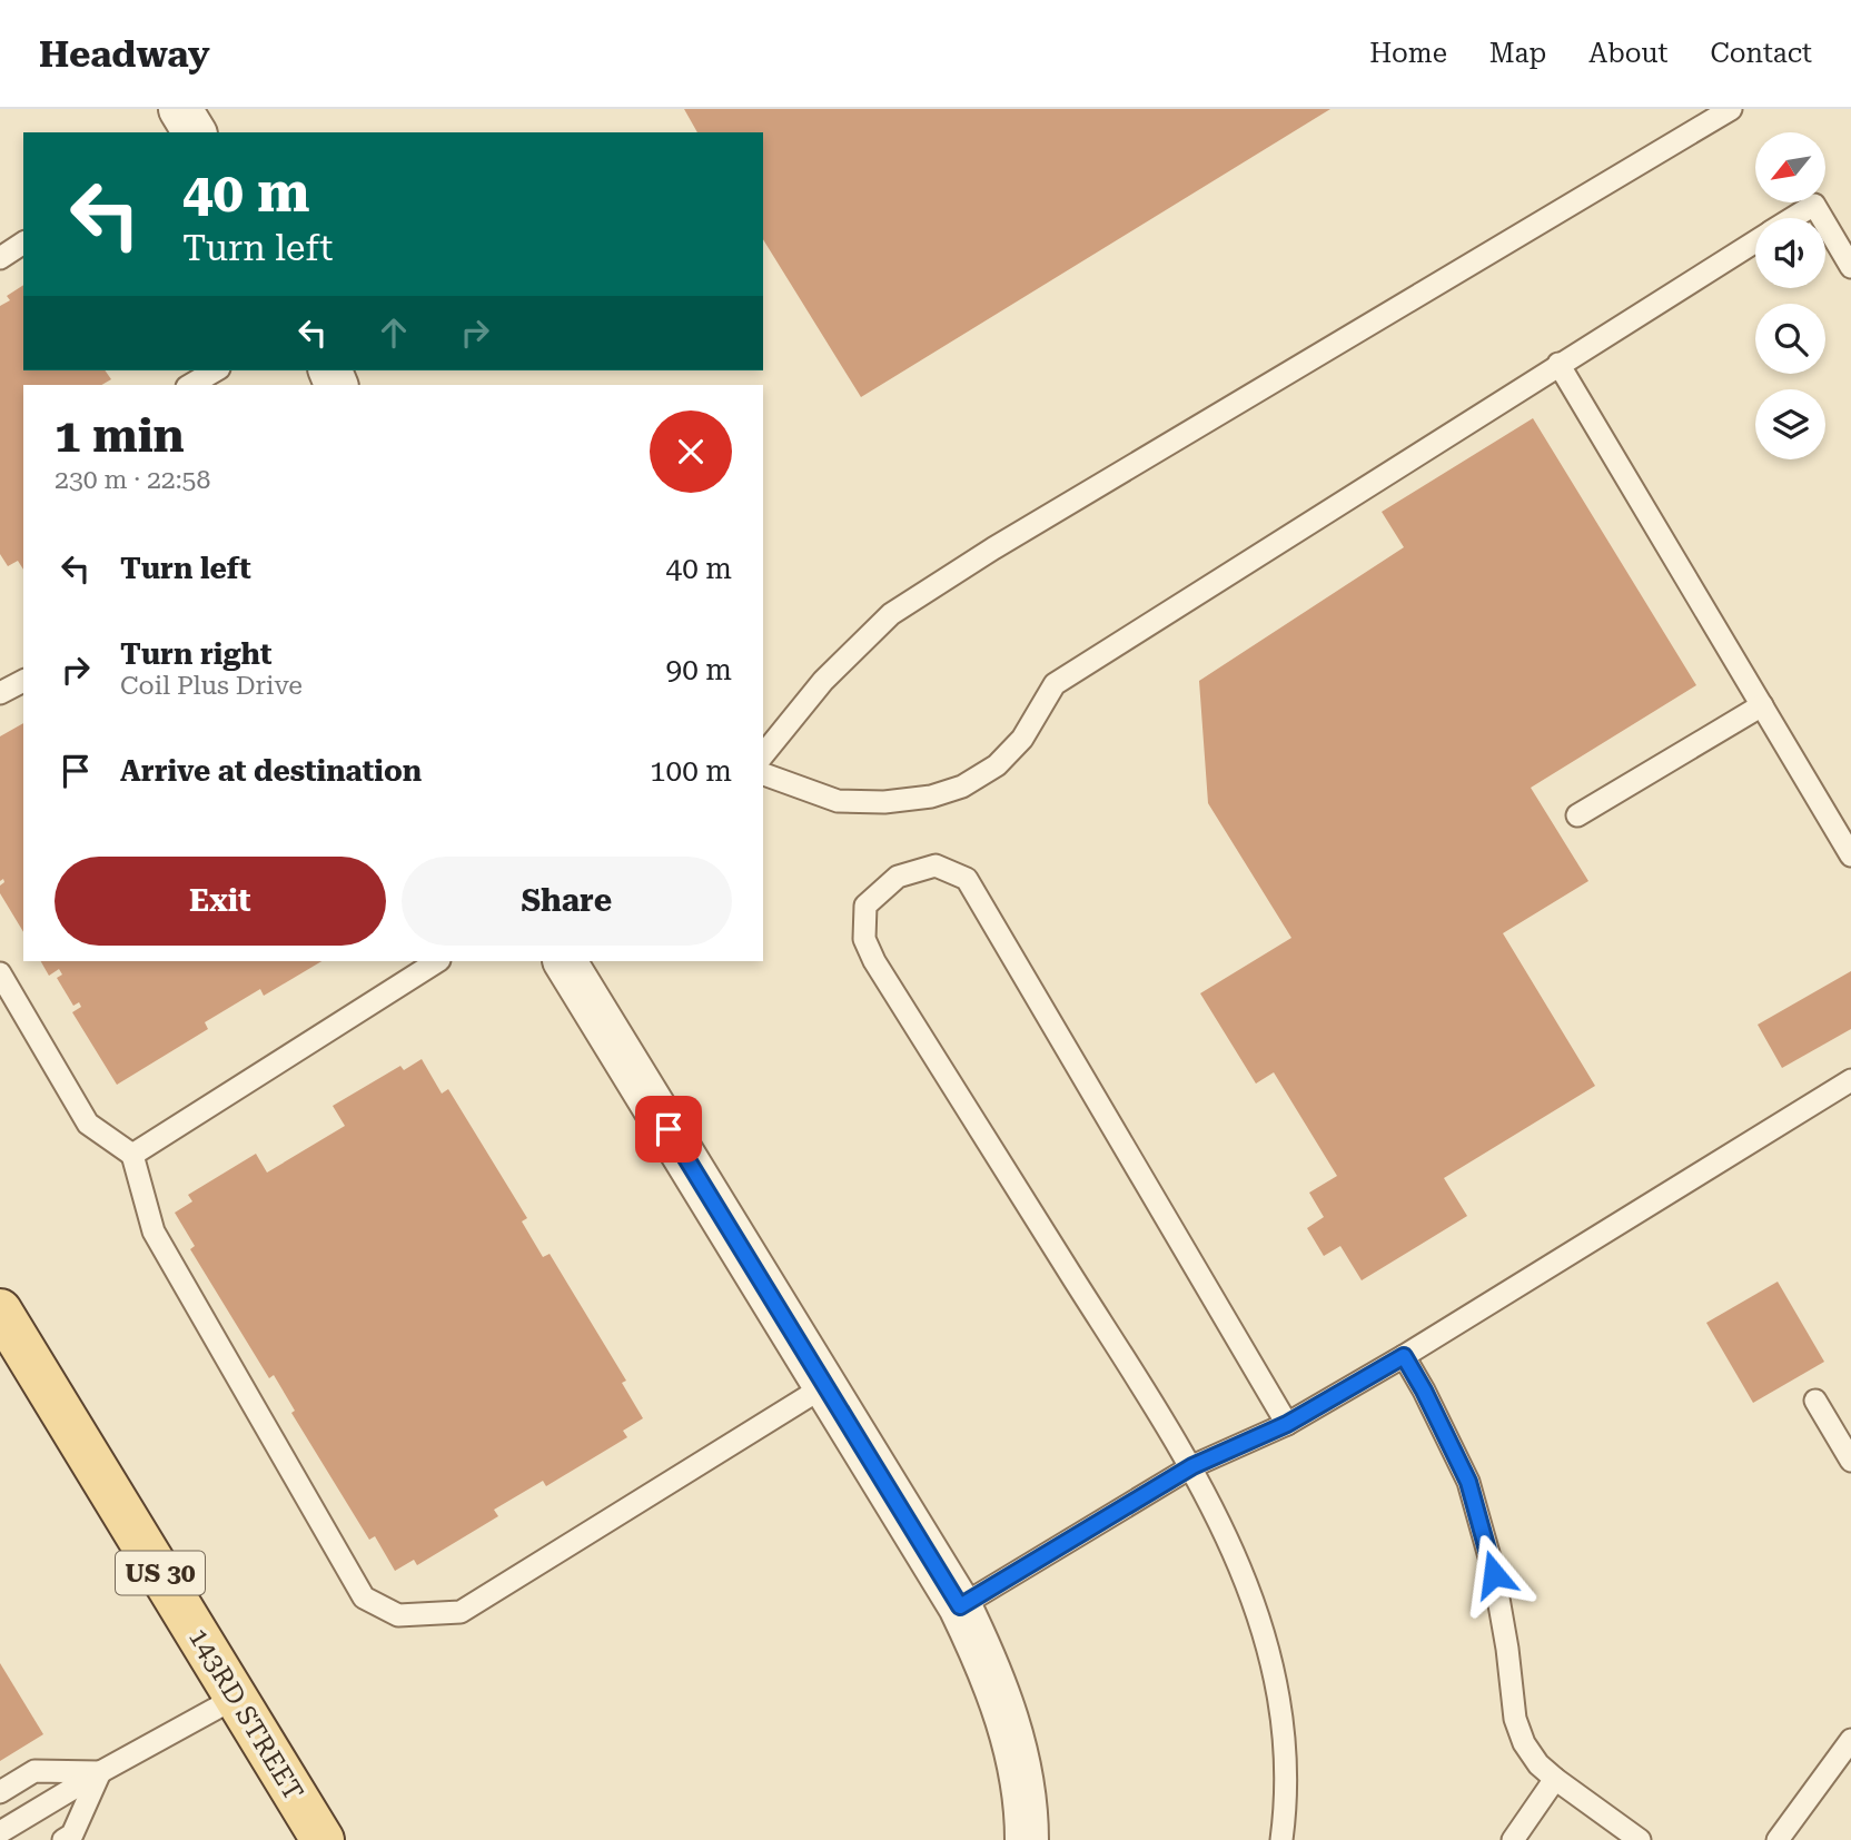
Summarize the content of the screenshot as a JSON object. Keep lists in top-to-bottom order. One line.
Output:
{"streets":{"main road":["US 30","143RD STREET"]},"north":"bottom left","page":{"header":"Headway","nav":["Home","Map","About","Contact"],"turn":["40 m","Turn left"],"heading":["1 min","230 m · 22:58"],"list":[{"name":"Turn left","value":"40 m"},{"name":"Turn right","note":"Coil Plus Drive","value":"90 m"},{"name":"Arrive at destination","value":"100 m"}],"buttons":["Exit","Share"]}}
